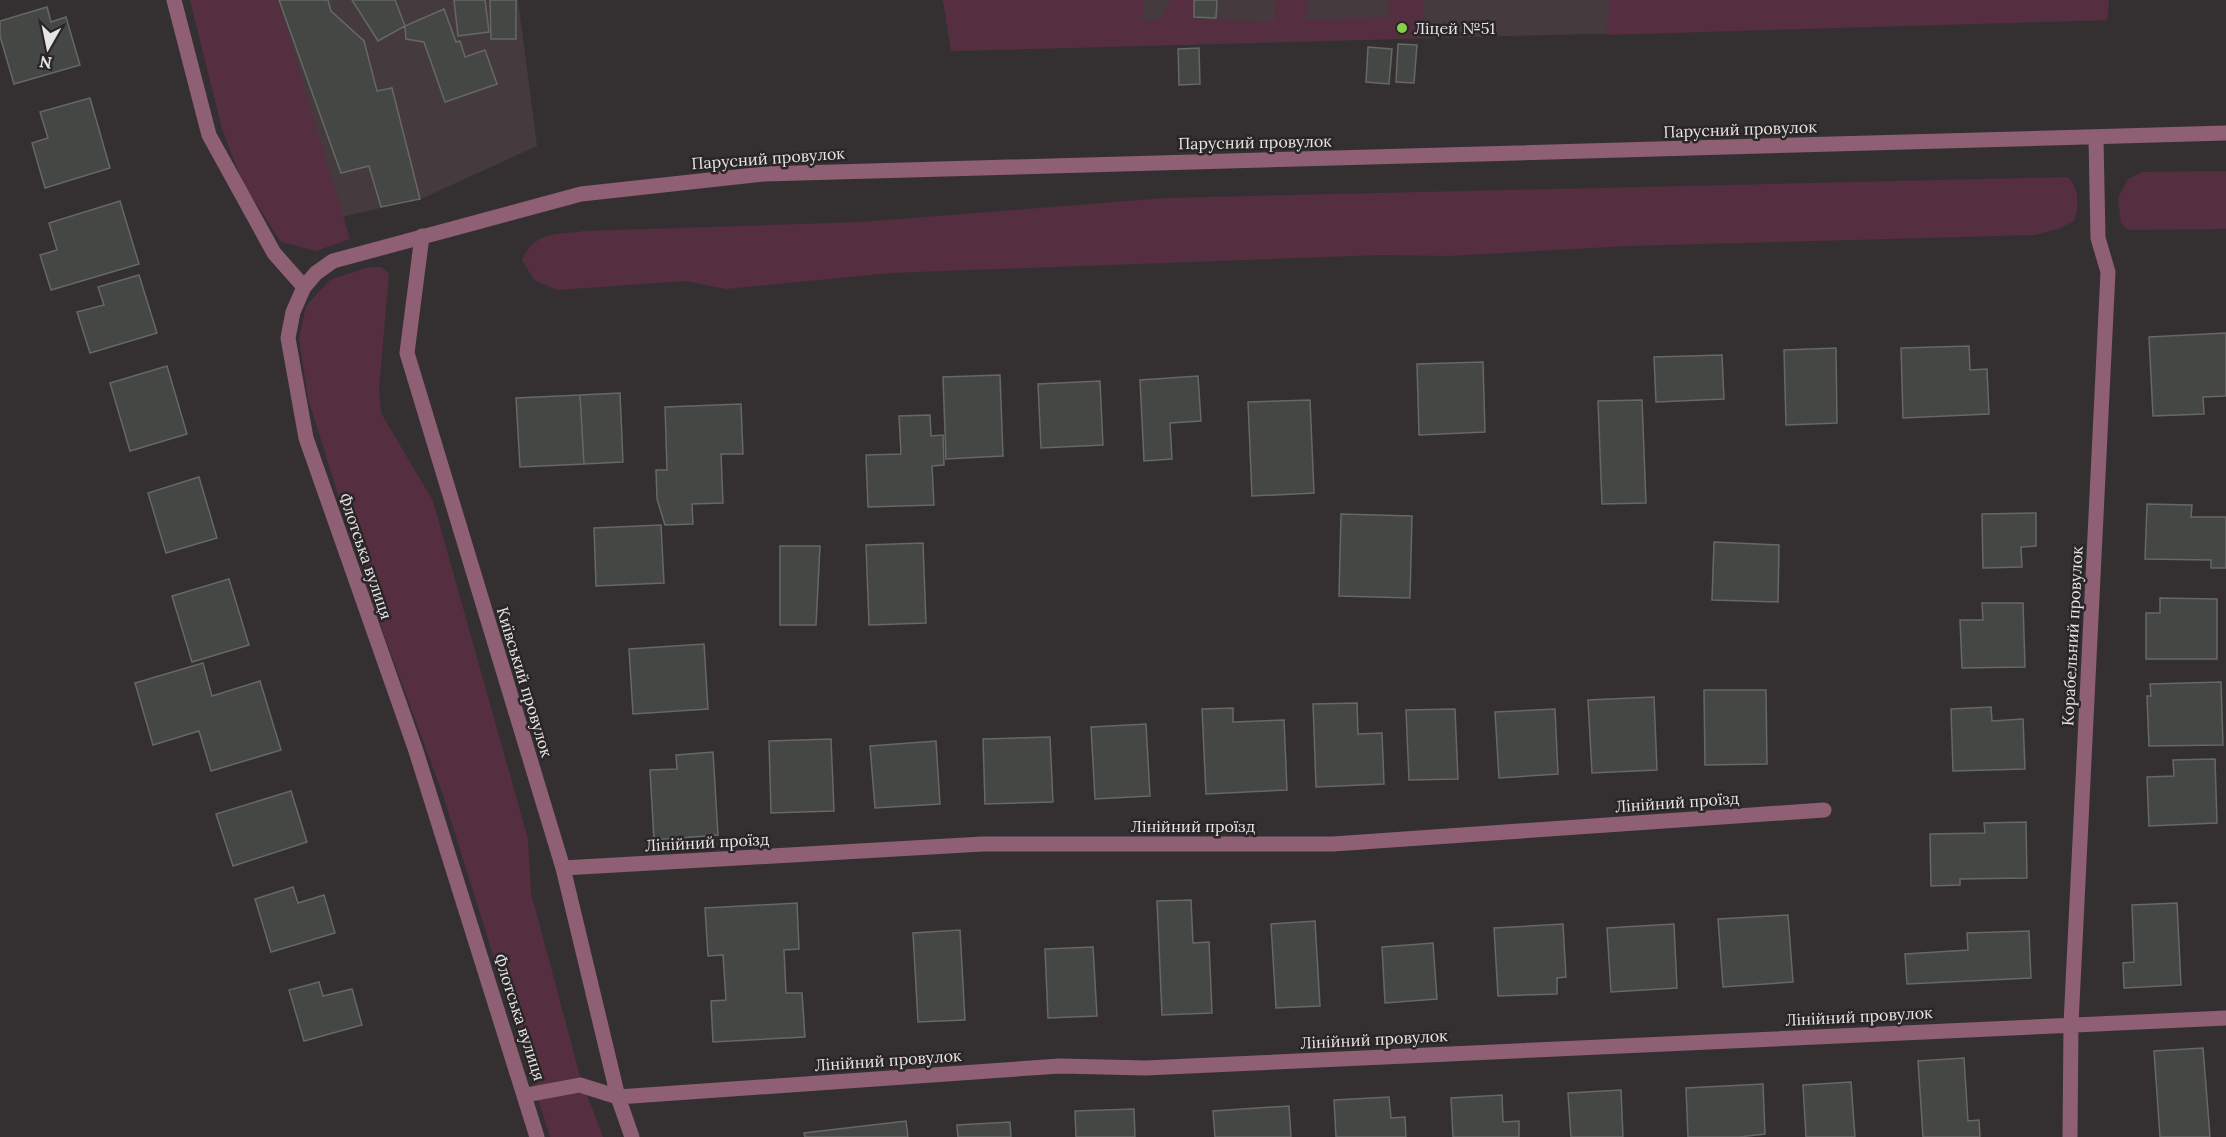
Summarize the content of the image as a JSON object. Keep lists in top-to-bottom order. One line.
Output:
{"streets":{"street":["Парусний провулок","Флотська вулиця","Корабельний провулок","Київський провулок","Лінійний проїзд","Лінійний провулок"]},"crossings":[["Парусний провулок","Флотська вулиця"],["Парусний провулок","Корабельний провулок"],["Парусний провулок","Київський провулок"],["Флотська вулиця","Лінійний провулок"],["Корабельний провулок","Лінійний провулок"],["Київський провулок","Лінійний проїзд"],["Київський провулок","Лінійний провулок"]],"places":["Ліцей №51"],"north":"bottom"}
